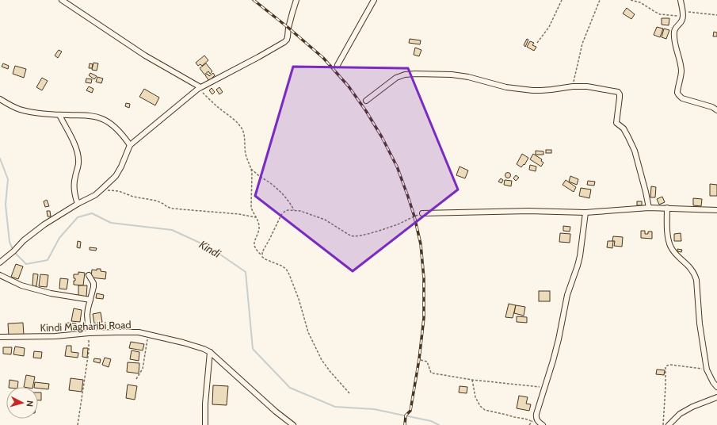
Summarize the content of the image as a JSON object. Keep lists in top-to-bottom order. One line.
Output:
{"streets":{"street":["Kindi Magharibi Road"]},"water":["Kindi"],"north":"right"}
